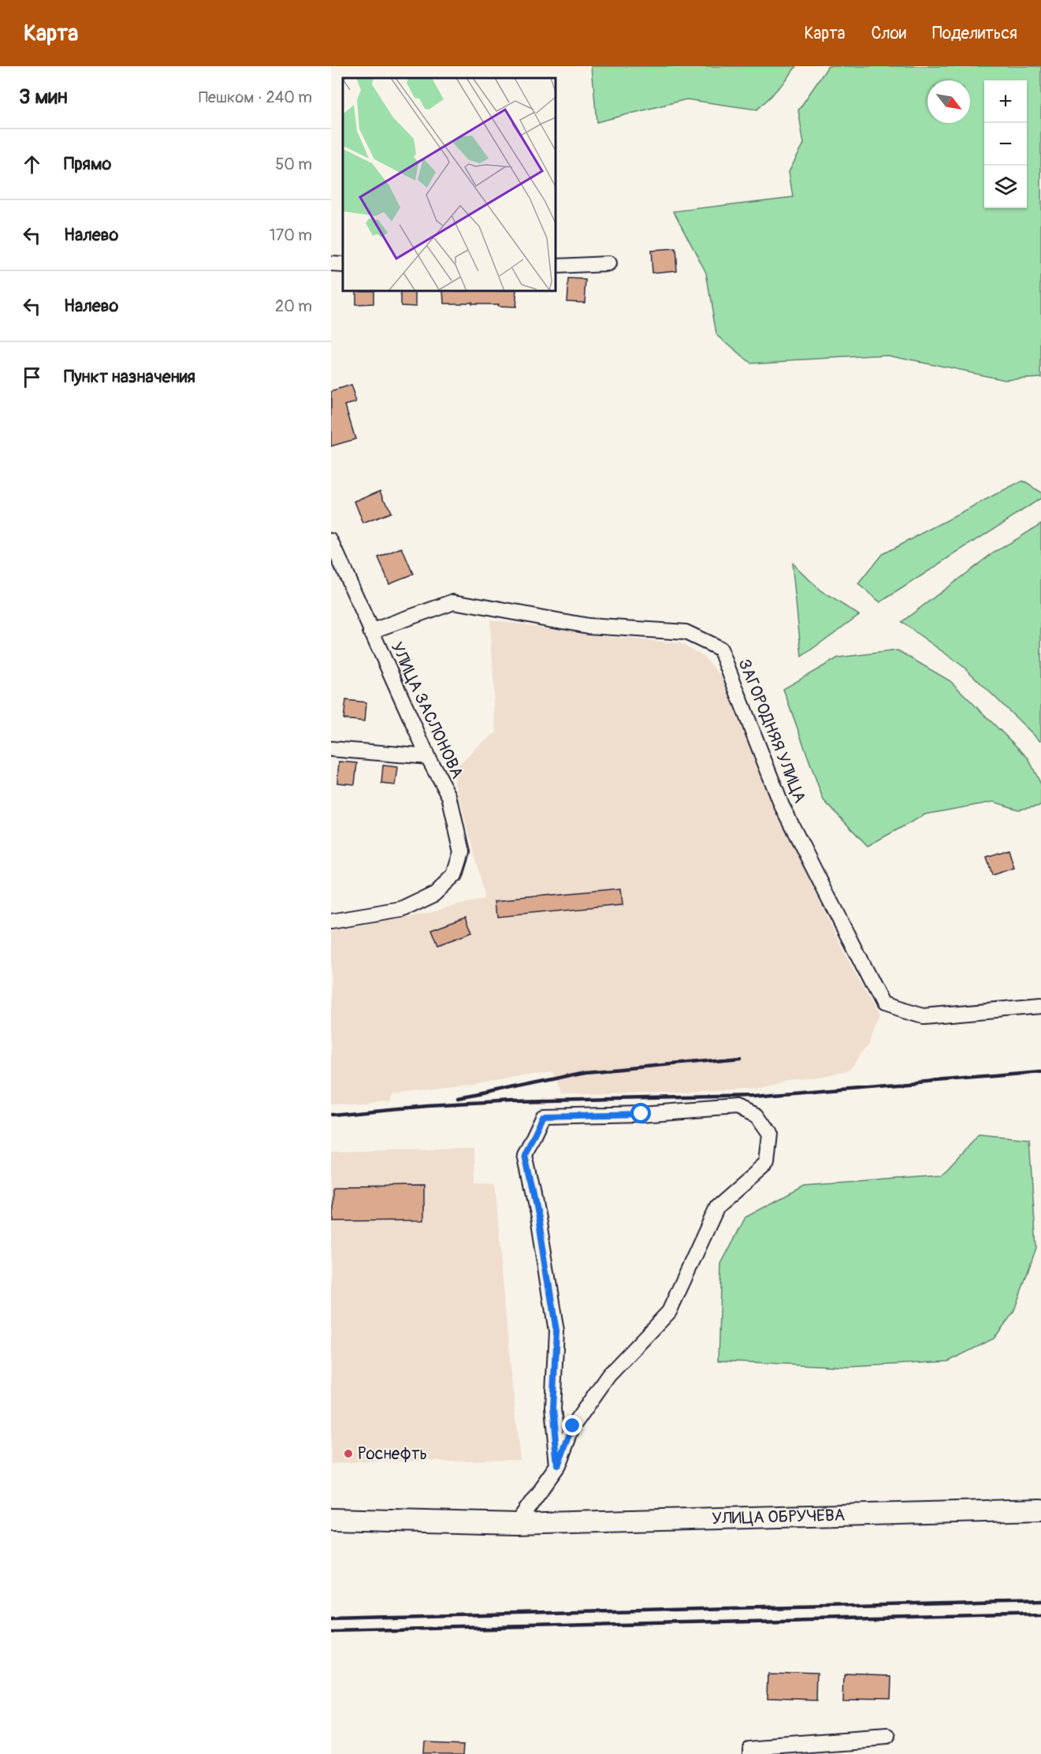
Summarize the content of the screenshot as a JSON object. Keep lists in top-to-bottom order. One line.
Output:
{"streets":{"street":["УЛИЦА ЗАСЛОНОВА","ЗАГОРОДНЯЯ УЛИЦА","УЛИЦА ОБРУЧЕВА"]},"crossings":[["УЛИЦА ЗАСЛОНОВА","ЗАГОРОДНЯЯ УЛИЦА"]],"places":["Роснефть"],"north":"bottom right","page":{"header":"Карта","nav":["Карта","Слои","Поделиться"],"heading":["3 мин","Пешком · 240 m"],"map_buttons":["+","−"],"list":[["Прямо","50 m"],["Налево","170 m"],["Налево","20 m"],"Пункт назначения"]}}
